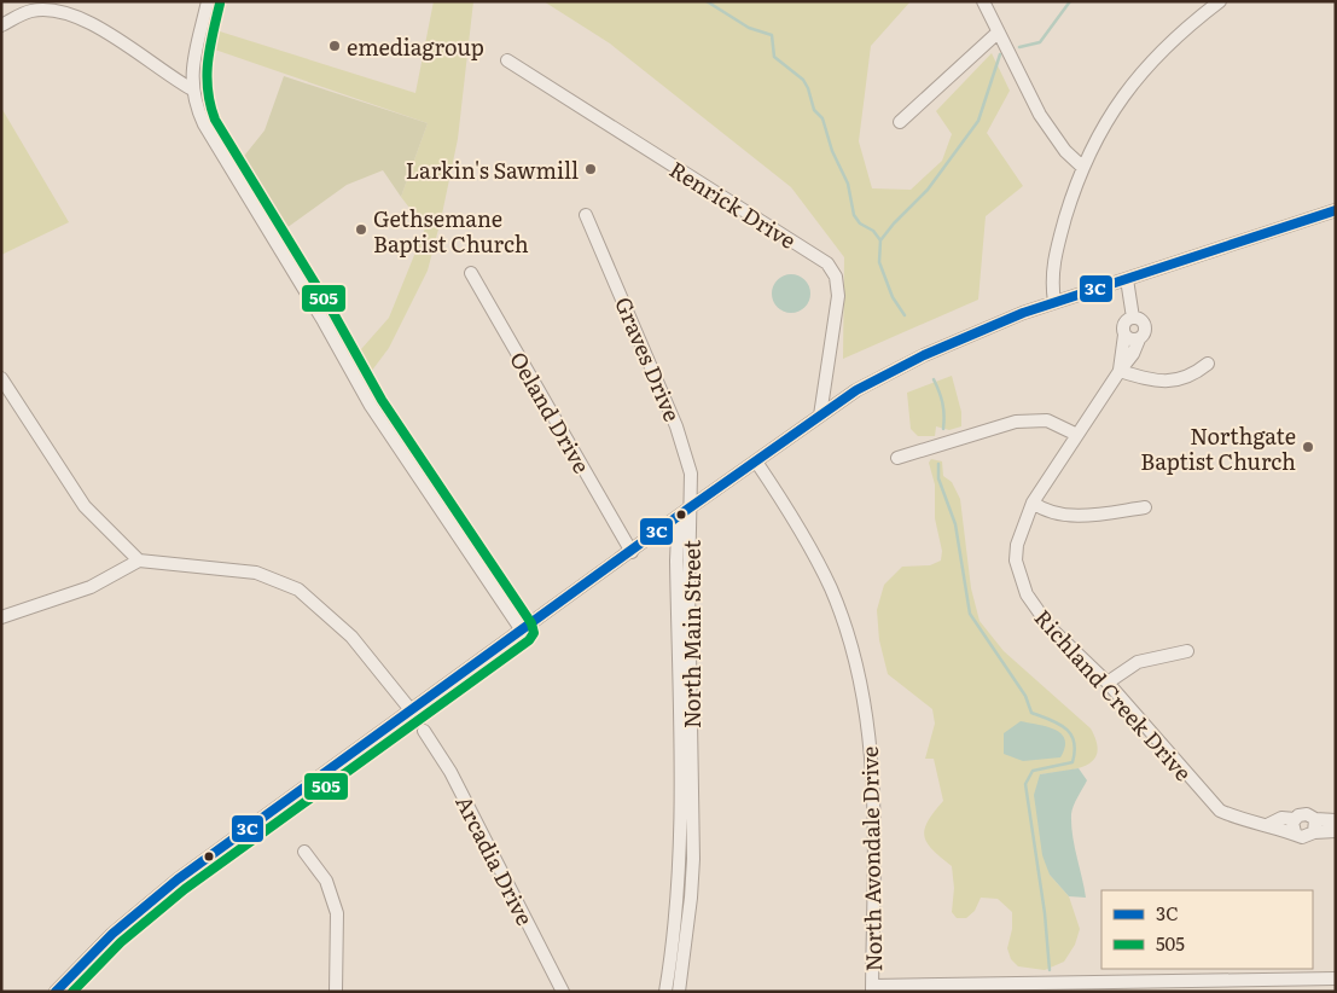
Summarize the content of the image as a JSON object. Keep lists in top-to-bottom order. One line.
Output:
{"streets":{"street":["Renrick Drive","Graves Drive","Oeland Drive","North Main Street","Richland Creek Drive","North Avondale Drive","Arcadia Drive"]},"crossings":[["Graves Drive","North Main Street"]],"places":["emediagroup","Larkin's Sawmill","Gethsemane Baptist Church","Northgate Baptist Church"],"lines":["transit line 505","transit line 3C"],"legend":["3C","505"]}
